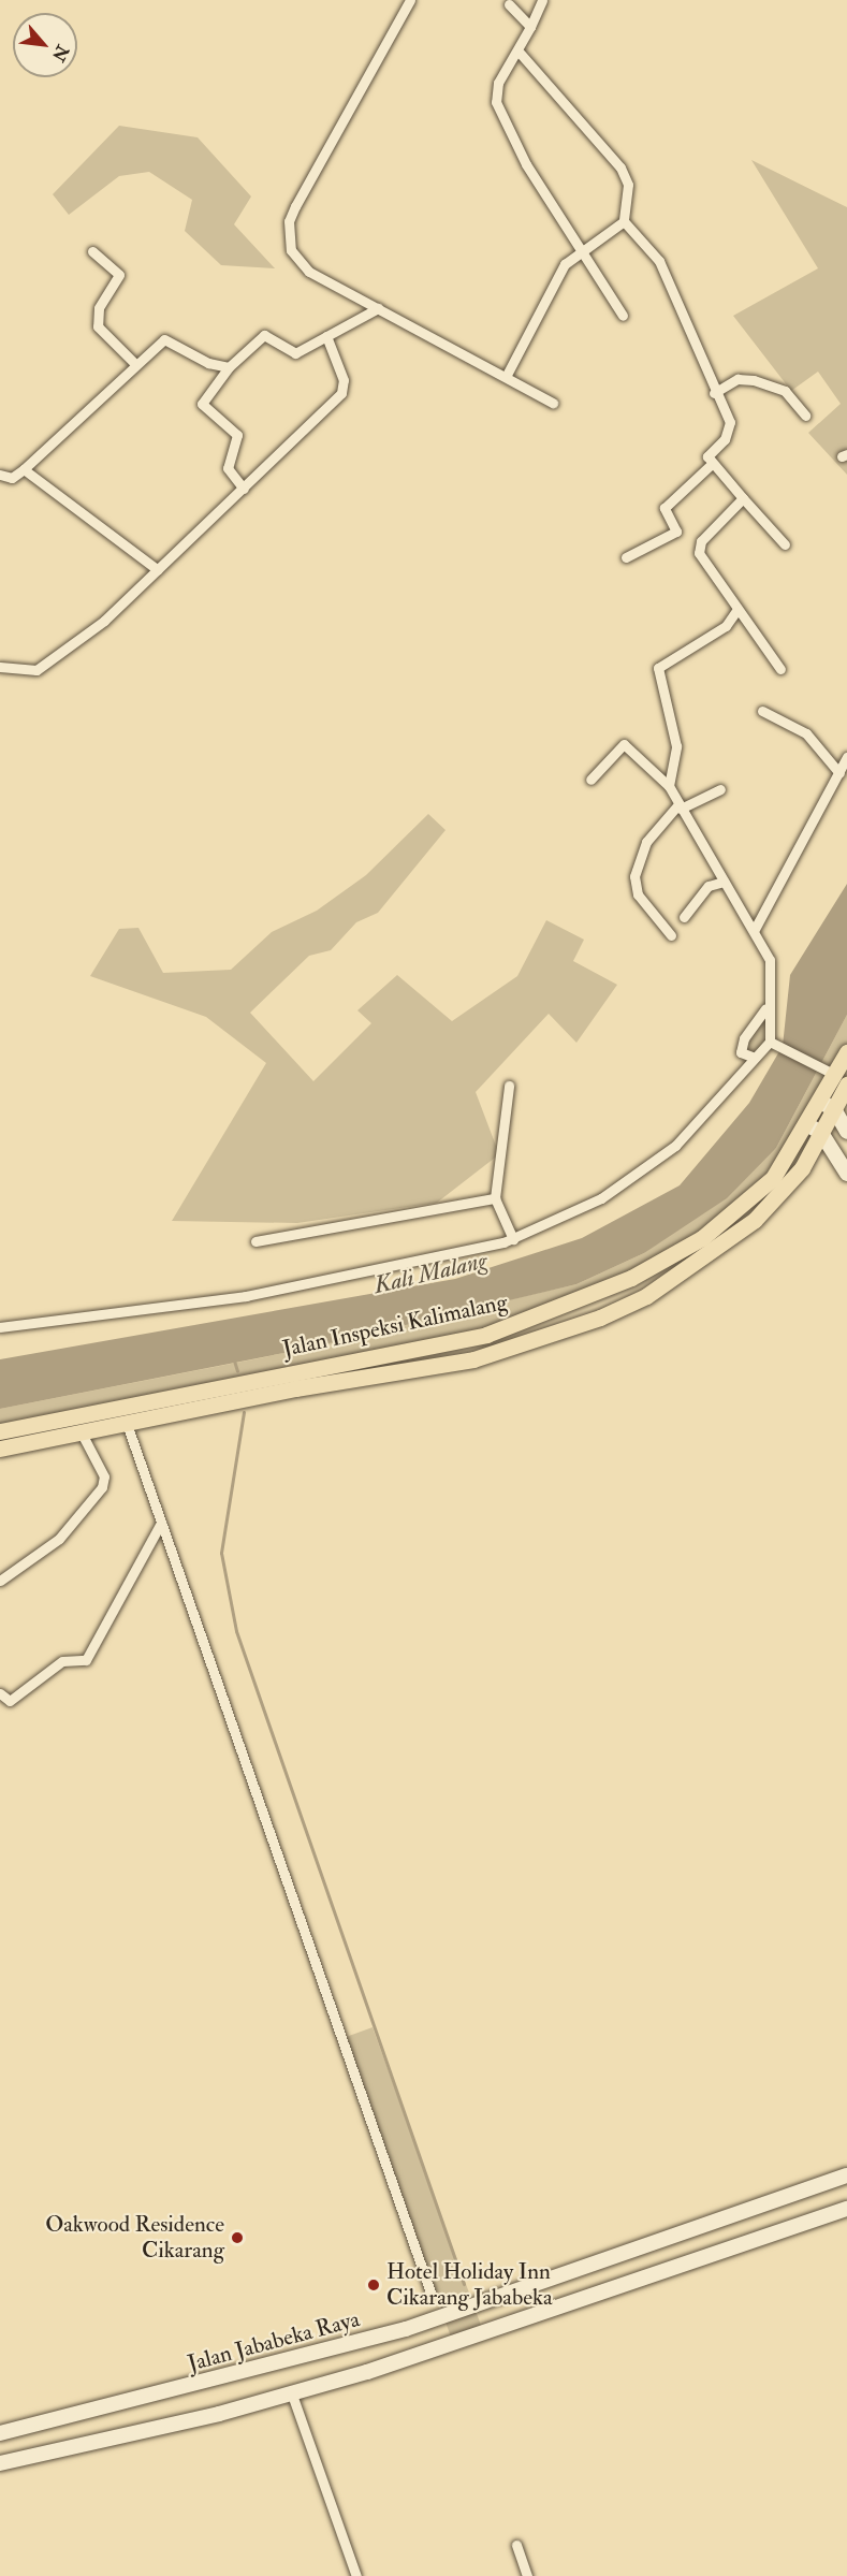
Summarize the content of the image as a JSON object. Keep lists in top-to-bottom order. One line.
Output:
{"streets":{"main road":["Jalan Inspeksi Kalimalang","Jalan Jababeka Raya"]},"water":["Kali Malang"],"places":["Oakwood Residence Cikarang","Hotel Holiday Inn Cikarang Jababeka"],"north":"bottom right"}
